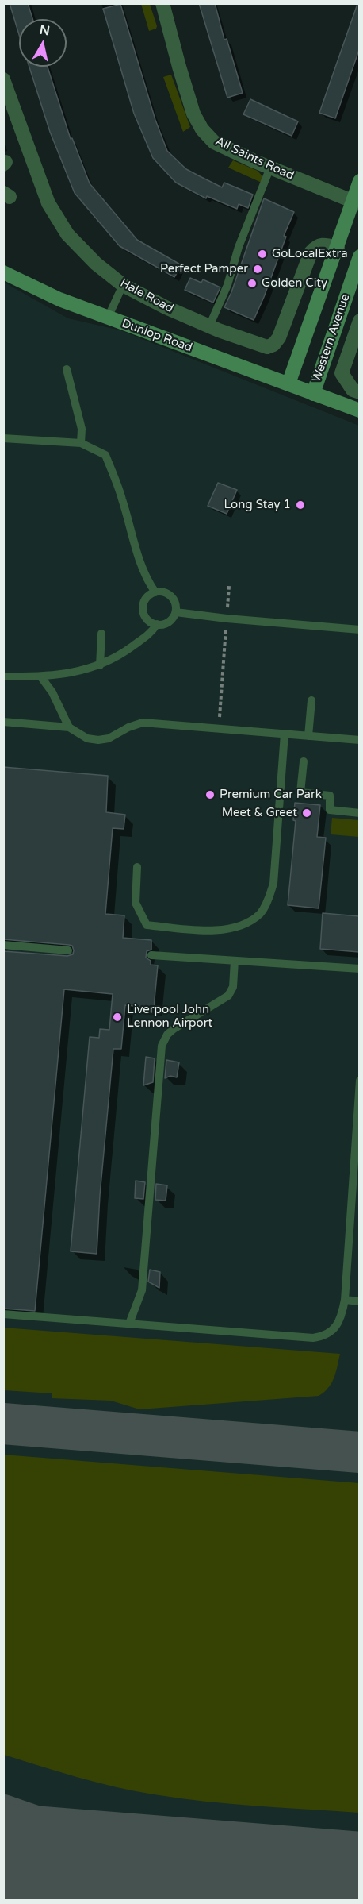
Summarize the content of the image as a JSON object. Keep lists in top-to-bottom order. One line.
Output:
{"streets":{"street":["All Saints Road","Hale Road","Dunlop Road","Western Avenue"]},"crossings":[["All Saints Road","Western Avenue"],["Hale Road","Western Avenue"],["Dunlop Road","Western Avenue"]],"places":["GoLocalExtra","Perfect Pamper","Golden City","Long Stay 1","Premium Car Park","Meet & Greet","Liverpool John Lennon Airport"],"north":"top"}
